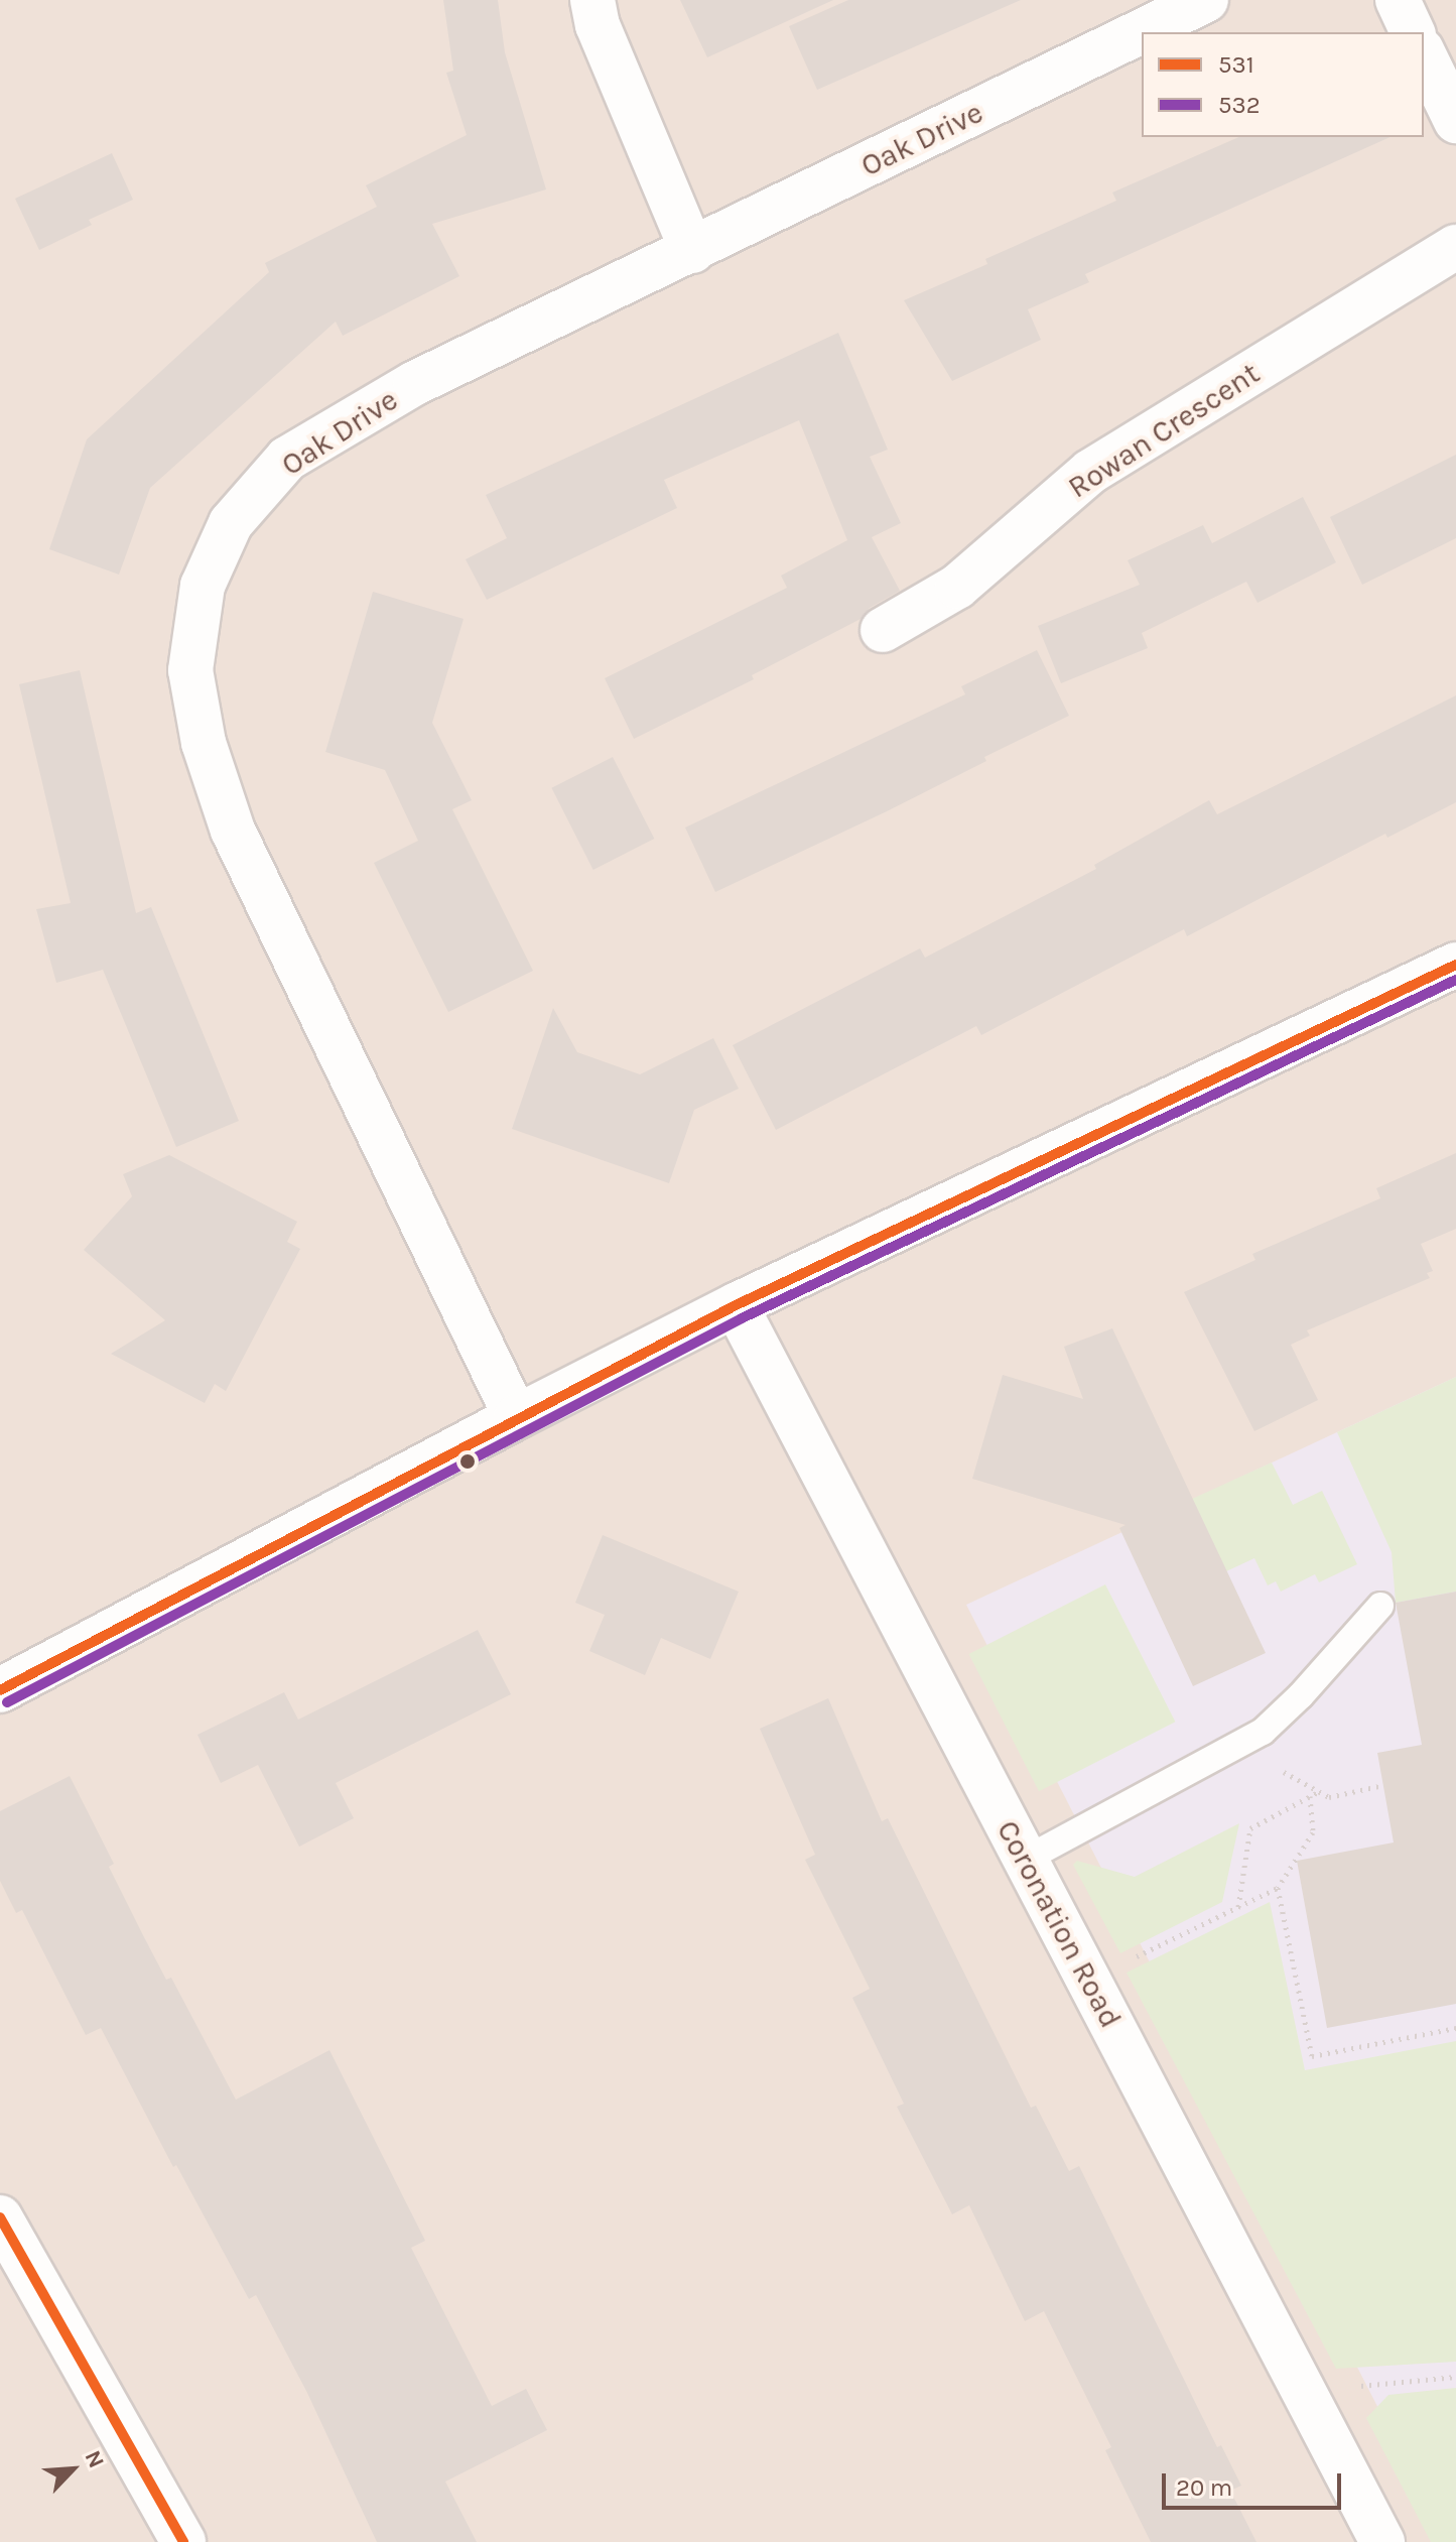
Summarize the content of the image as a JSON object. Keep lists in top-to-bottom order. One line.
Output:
{"streets":{"street":["Oak Drive","Rowan Crescent","Coronation Road"]},"lines":["transit line 531","transit line 532"],"legend":["531","532"],"scale_bar":"20 m","north":"top right"}
